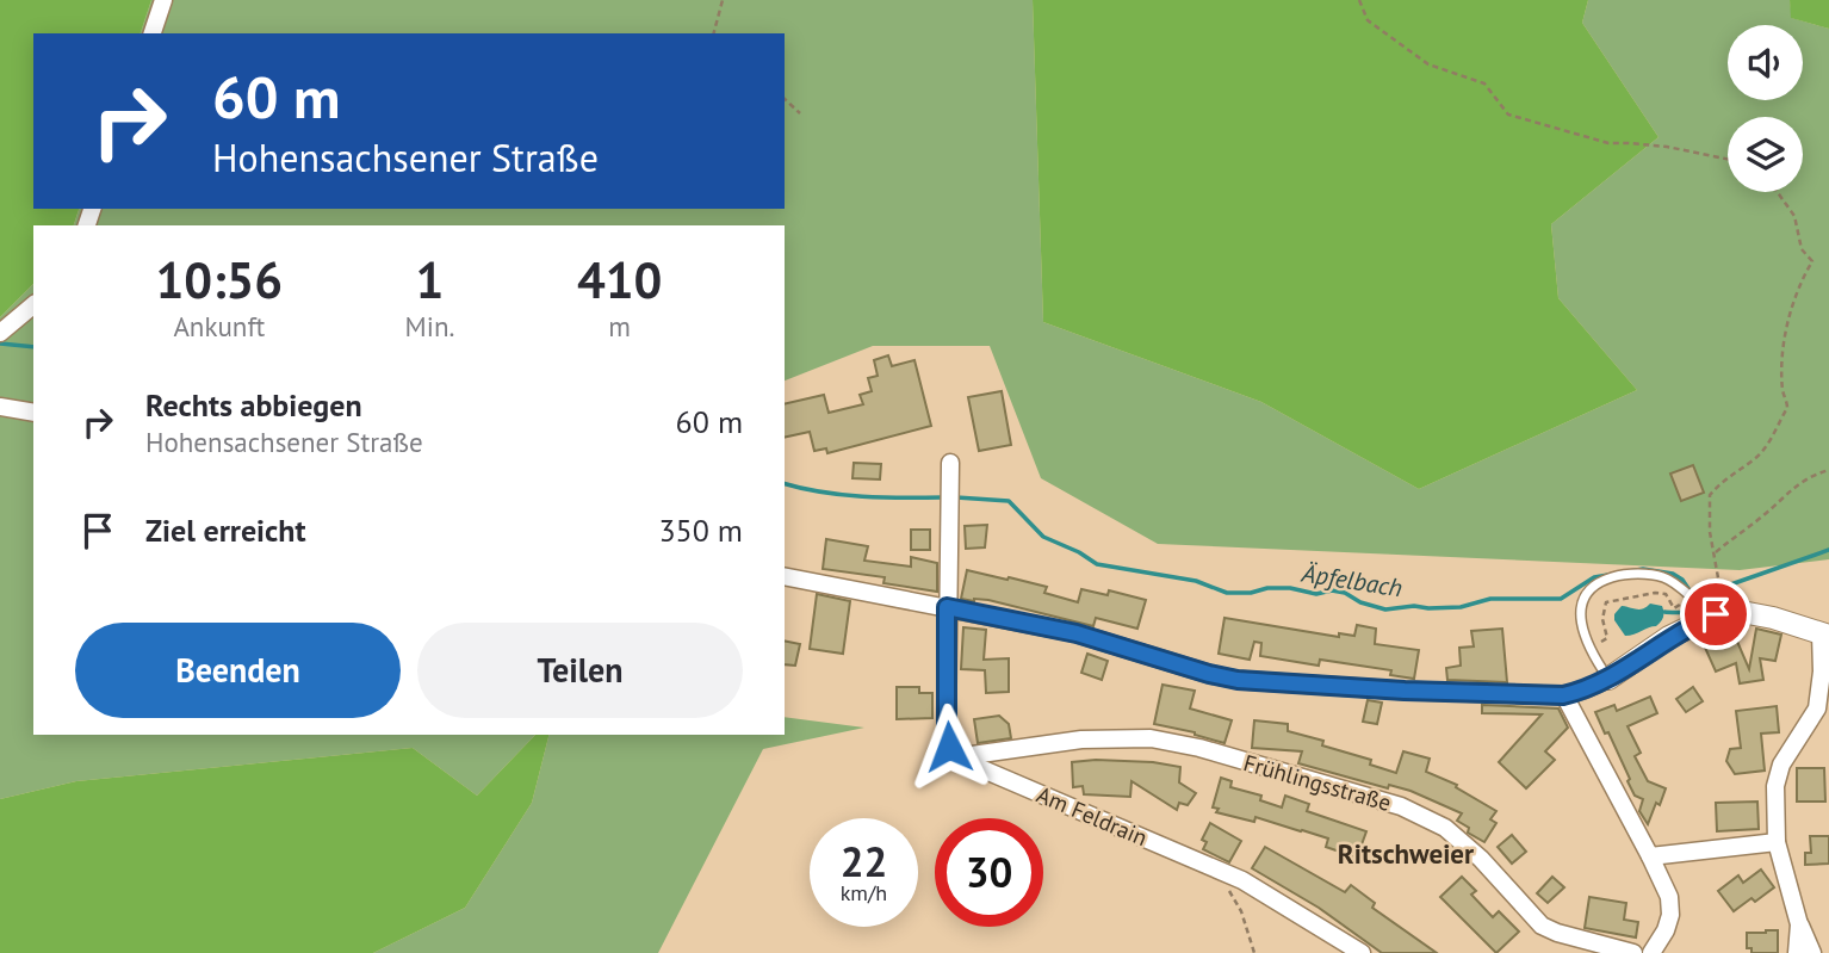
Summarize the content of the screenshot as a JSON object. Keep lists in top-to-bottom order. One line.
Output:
{"streets":{"street":["Frühlingsstraße","Am Feldrain"]},"crossings":[["Frühlingsstraße","Am Feldrain"]],"districts":["Ritschweier"],"water":["Äpfelbach"],"page":{"turn":["60 m","Hohensachsener Straße"],"eta":["10:56","Ankunft","1","Min.","410","m"],"list":[{"name":"Rechts abbiegen","note":"Hohensachsener Straße","value":"60 m"},{"name":"Ziel erreicht","value":"350 m"}],"buttons":["Beenden","Teilen"],"speed":"22 km/h","limit":"30"}}
